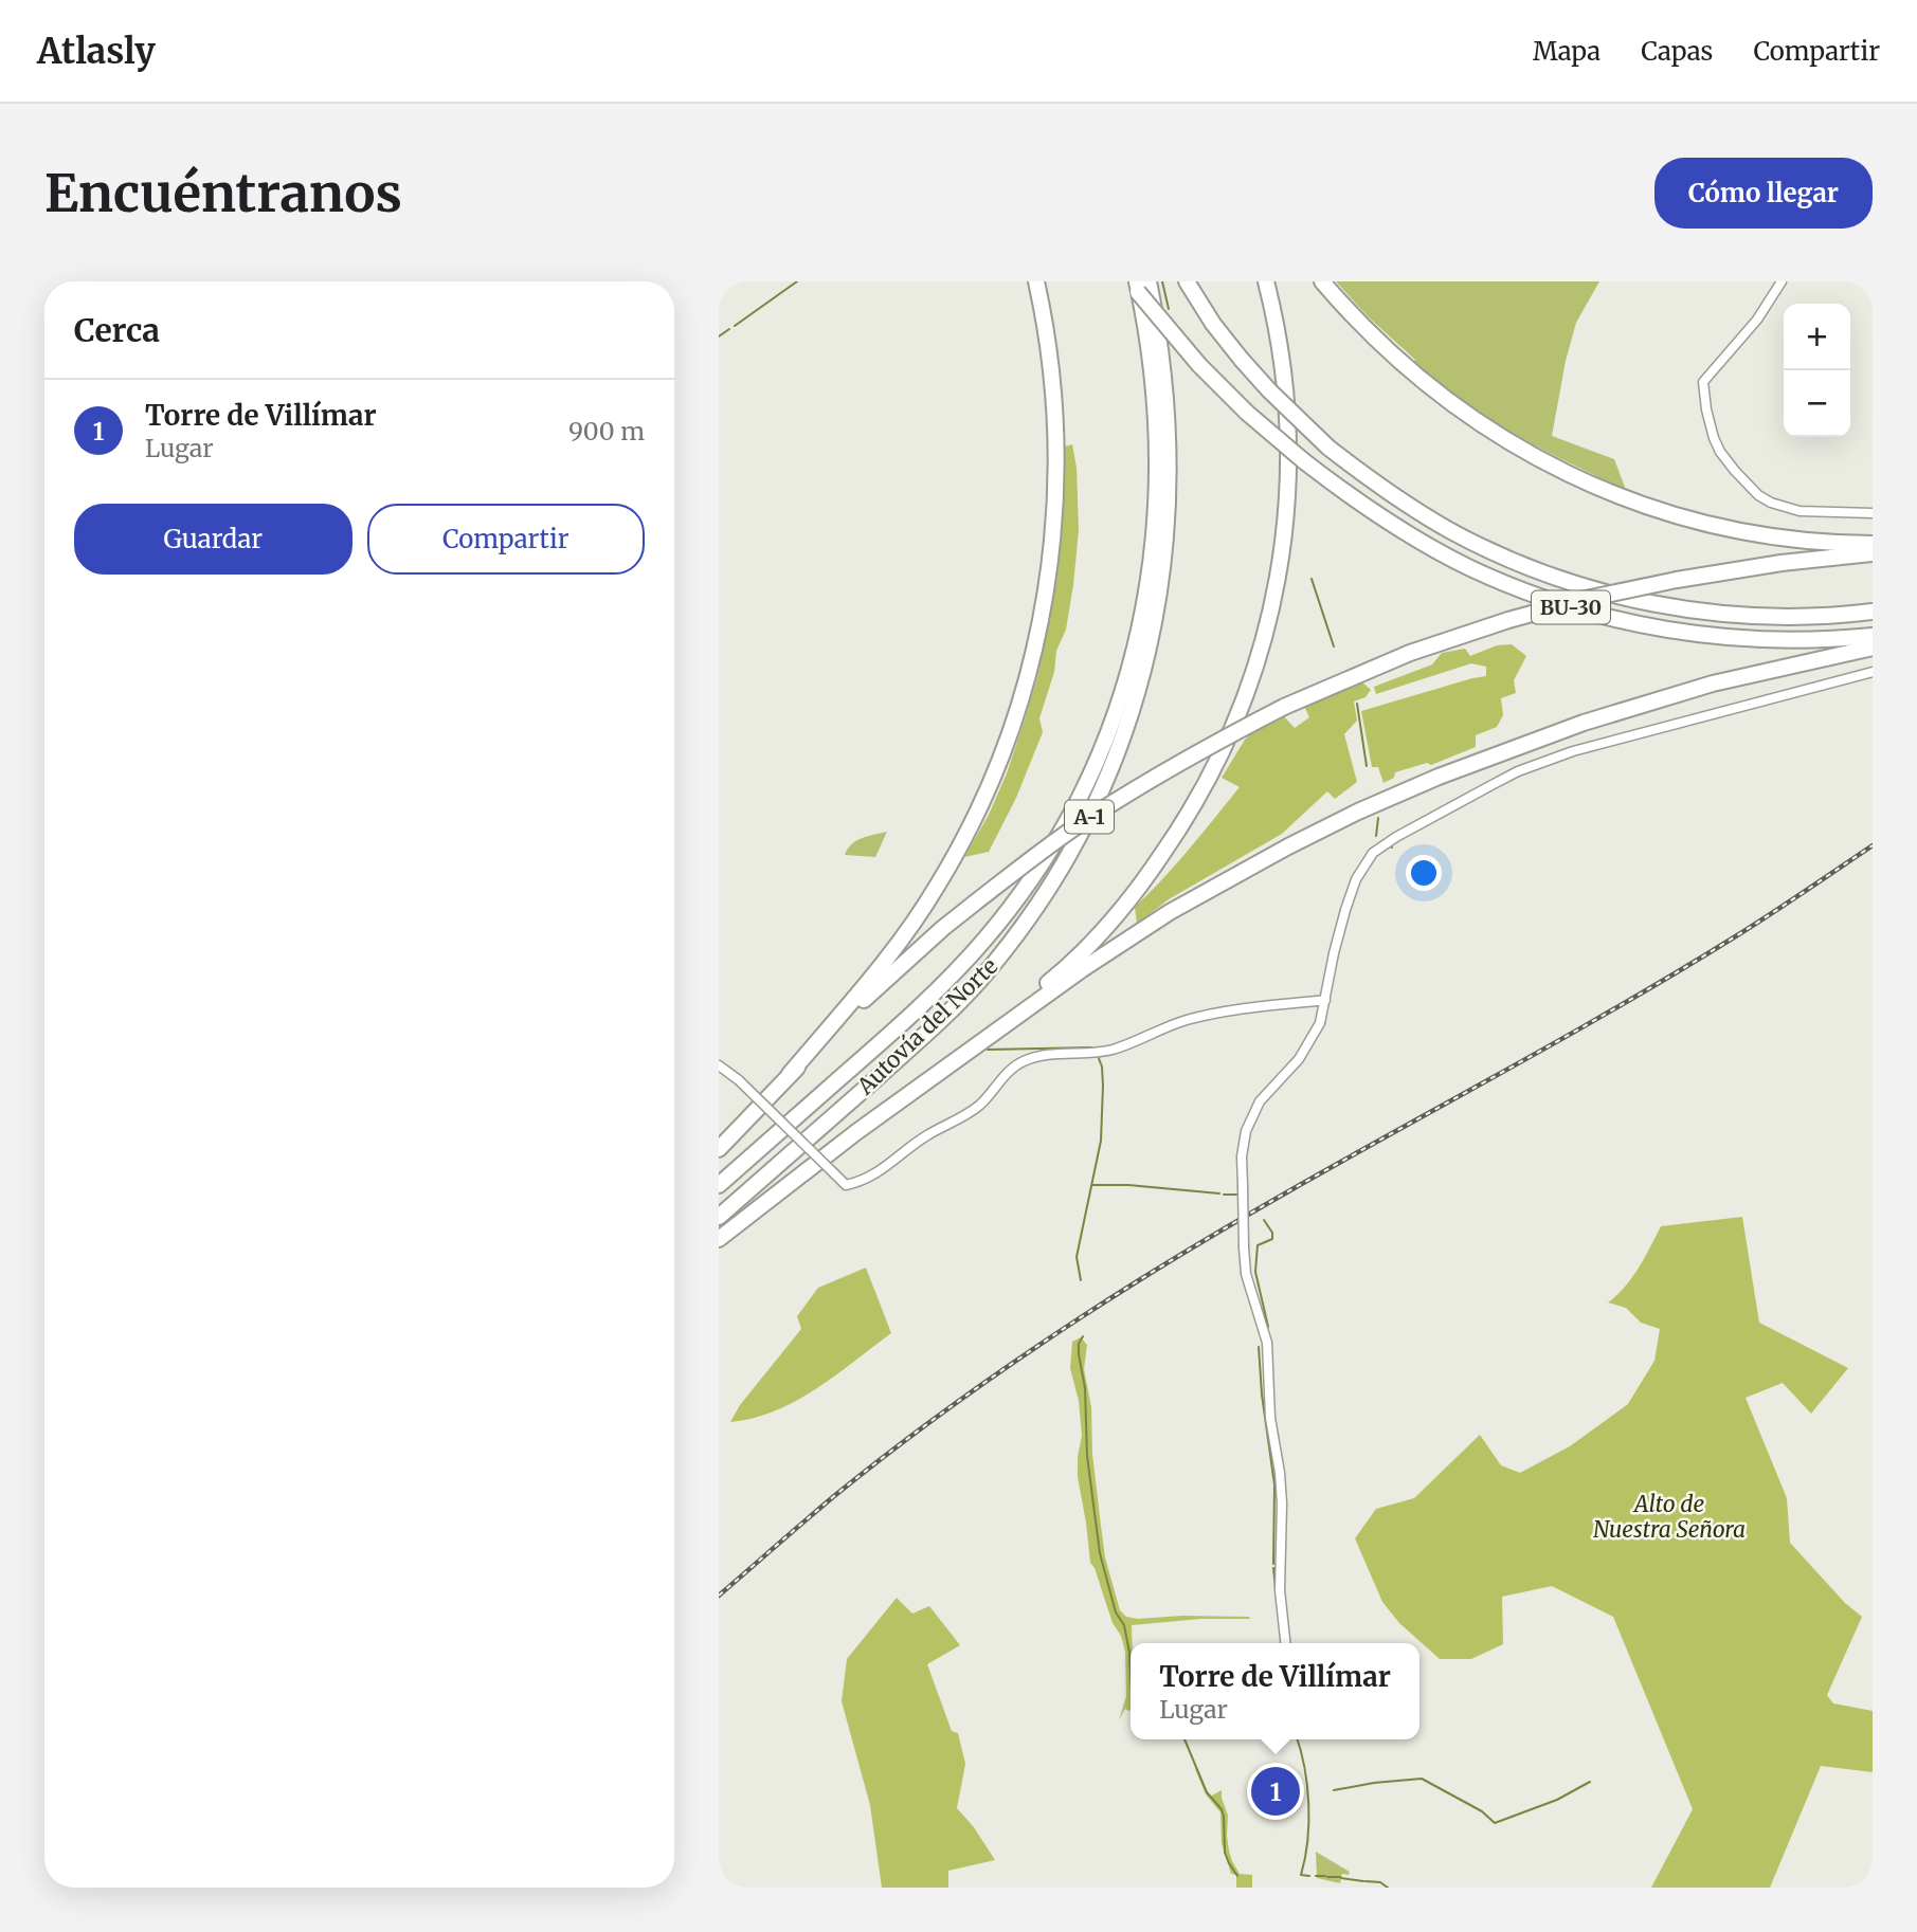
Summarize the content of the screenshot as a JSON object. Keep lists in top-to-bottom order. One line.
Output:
{"streets":{"highway":["BU-30","A-1","Autovía del Norte"]},"crossings":[["BU-30","Autovía del Norte"]],"parks":["Alto de Nuestra Señora"],"page":{"header":"Atlasly","nav":["Mapa","Capas","Compartir"],"buttons":["Cómo llegar",["Guardar","Compartir"]],"title":"Encuéntranos","heading":"Cerca","map_buttons":["+","−"],"list":[{"mark":"1","name":"Torre de Villímar","note":"Lugar","value":"900 m"}],"popup":["Torre de Villímar","Lugar"],"pins":"1"}}
